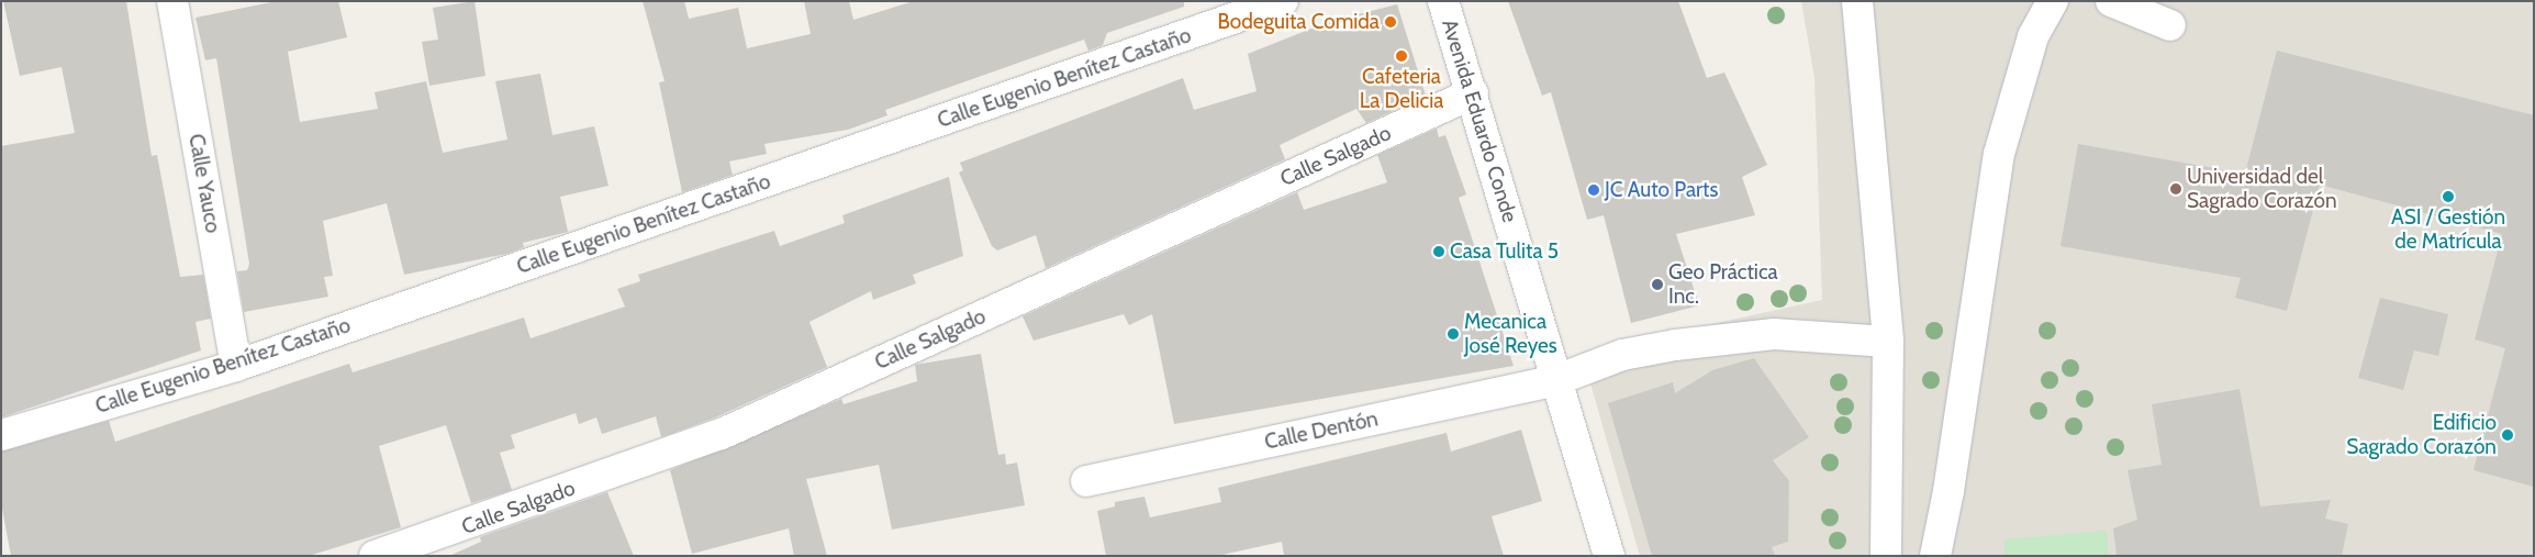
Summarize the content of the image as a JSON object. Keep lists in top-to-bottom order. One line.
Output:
{"streets":{"street":["Calle Eugenio Benítez Castaño","Avenida Eduardo Conde","Calle Salgado","Calle Yauco","Calle Dentón"]},"crossings":[["Calle Eugenio Benítez Castaño","Calle Yauco"],["Avenida Eduardo Conde","Calle Salgado"],["Avenida Eduardo Conde","Calle Dentón"]],"places":["Bodeguita Comida","Cafeteria La Delicia","Universidad del Sagrado Corazón","JC Auto Parts","ASI / Gestión de Matrícula","Casa Tulita 5","Geo Práctica Inc.","Mecanica José Reyes","Edificio Sagrado Corazón"]}
